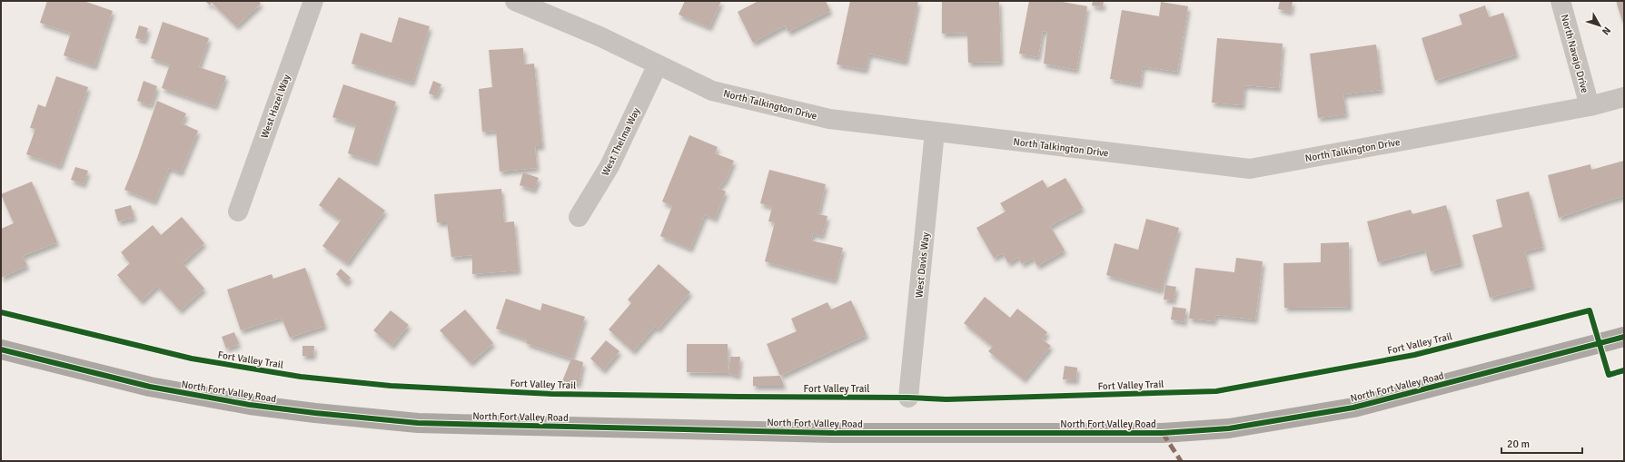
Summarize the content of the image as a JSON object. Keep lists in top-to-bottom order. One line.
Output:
{"streets":{"main road":["North Fort Valley Road"],"street":["North Navajo Drive","North Talkington Drive","West Hazel Way","West Thelma Way","West Davis Way"],"cycle path":["Fort Valley Trail"]},"crossings":[["North Navajo Drive","North Talkington Drive"],["North Talkington Drive","West Thelma Way"],["North Talkington Drive","West Davis Way"]],"scale_bar":"20 m","north":"bottom right"}
